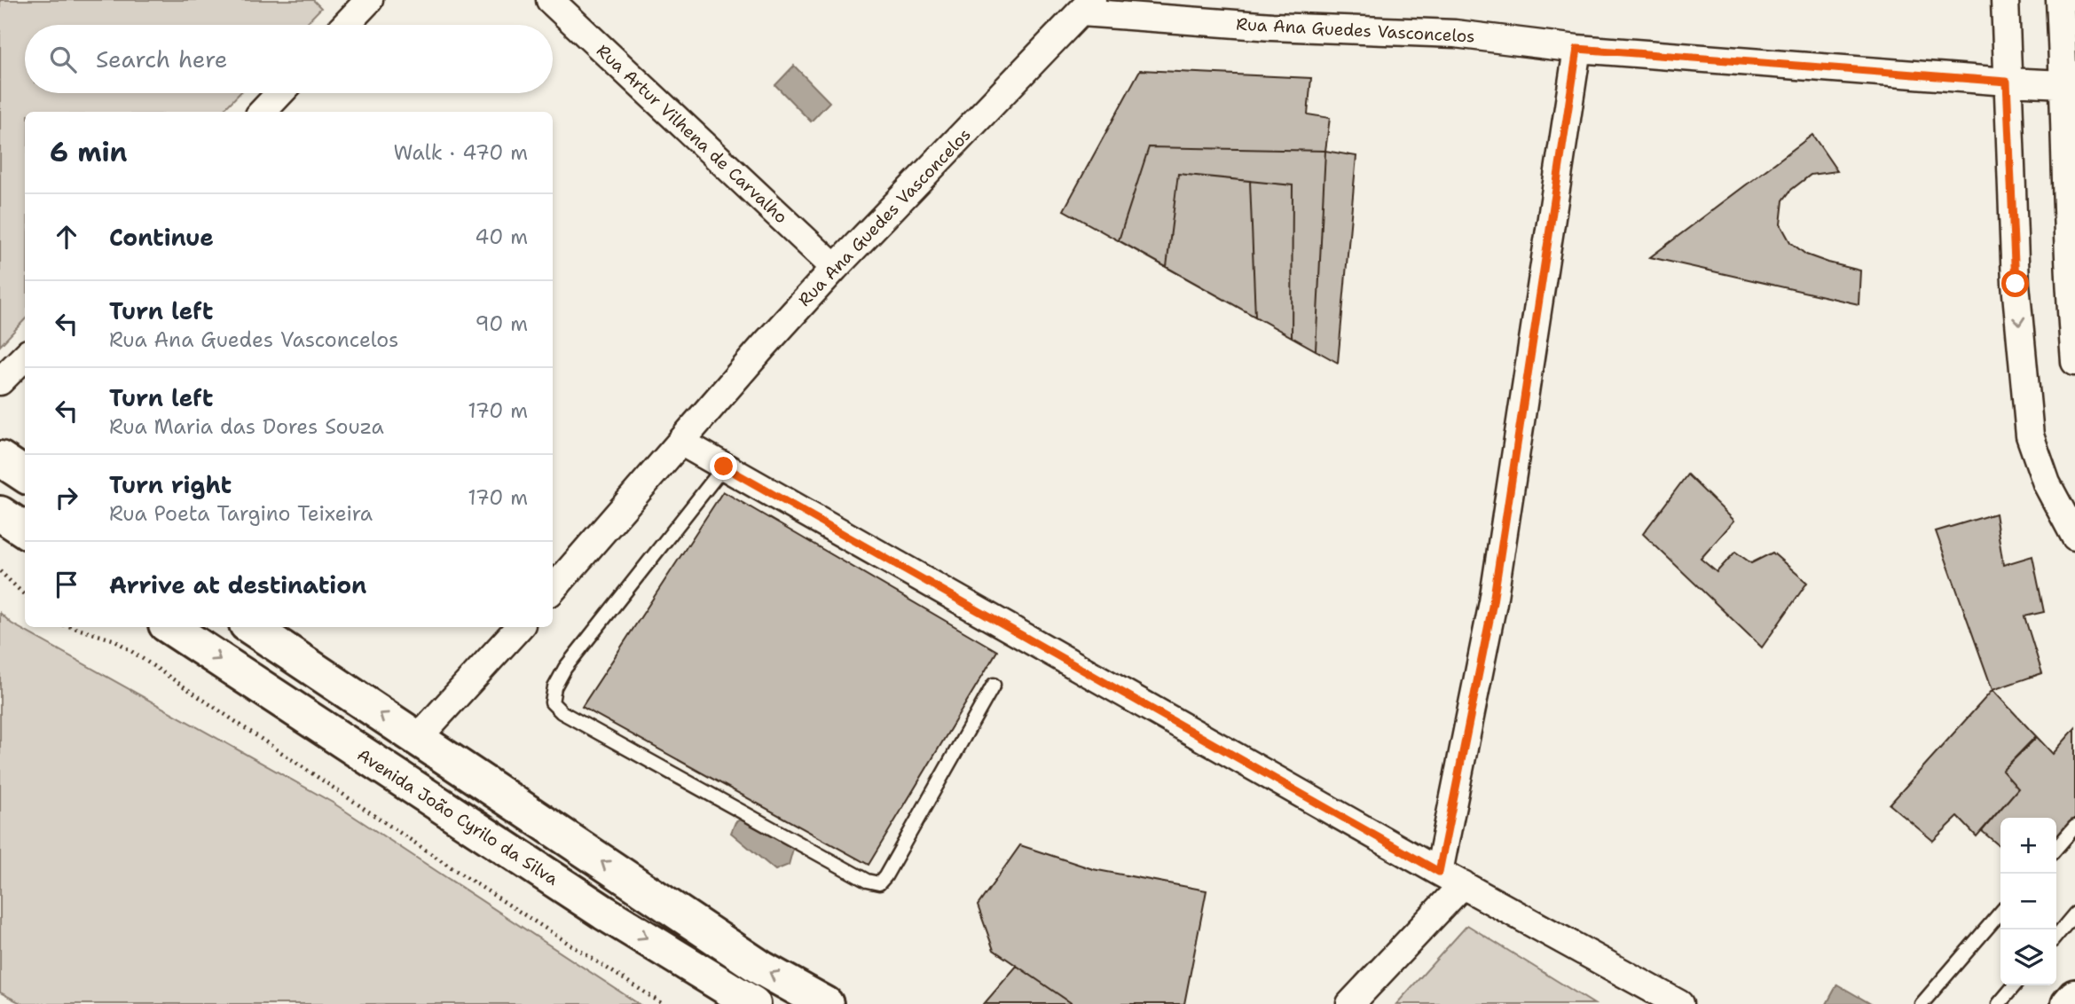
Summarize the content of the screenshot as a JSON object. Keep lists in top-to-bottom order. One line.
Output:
{"streets":{"main road":["Avenida João Cyrilo da Silva"],"street":["Rua Ana Guedes Vasconcelos","Rua Artur Vilhena de Carvalho"]},"crossings":[["Rua Ana Guedes Vasconcelos","Rua Artur Vilhena de Carvalho"]],"page":{"search":"Search here","heading":["6 min","Walk · 470 m"],"list":[["Continue","40 m"],["Turn left","Rua Ana Guedes Vasconcelos","90 m"],["Turn left","Rua Maria das Dores Souza","170 m"],["Turn right","Rua Poeta Targino Teixeira","170 m"],"Arrive at destination"],"map_buttons":["+","−"]}}
